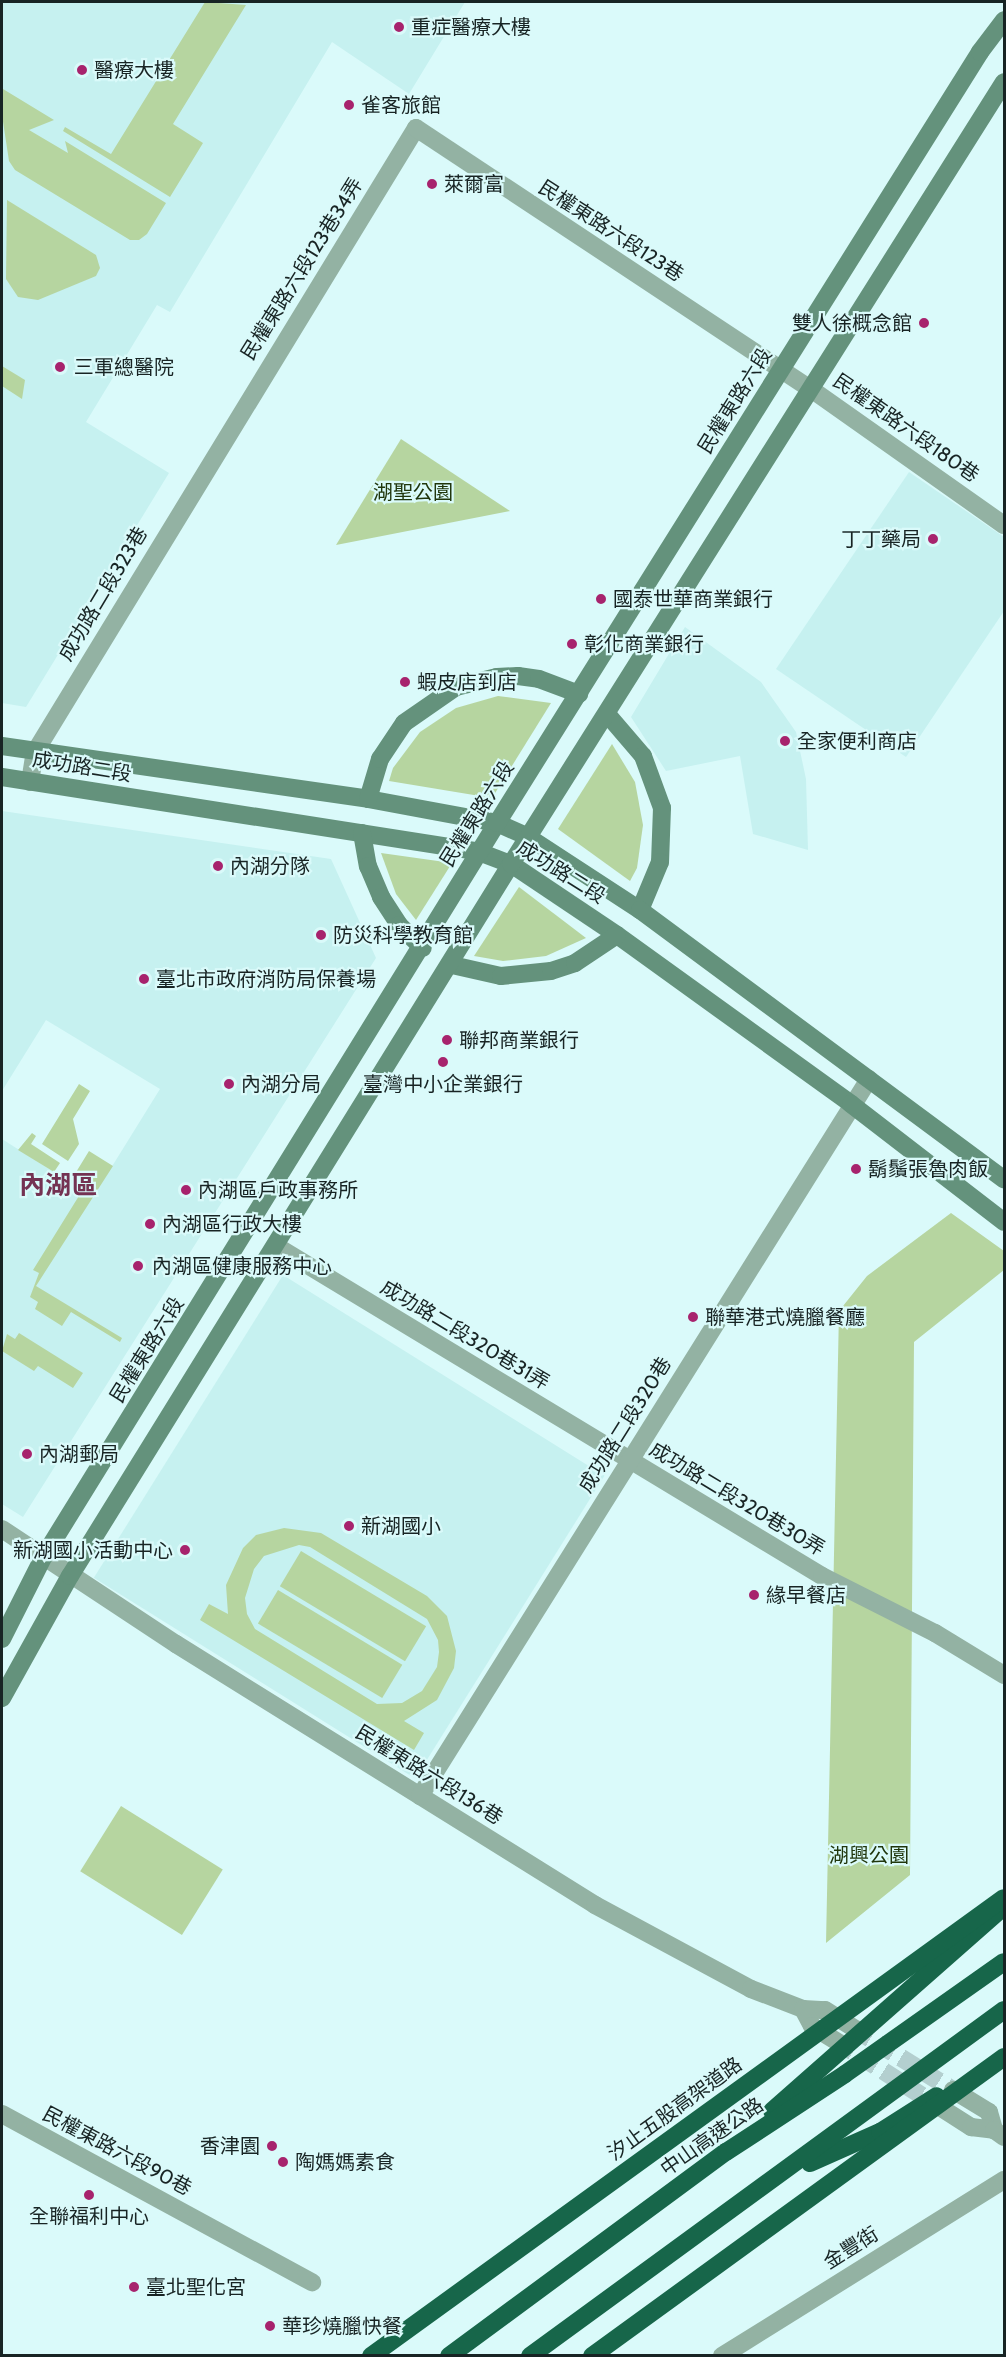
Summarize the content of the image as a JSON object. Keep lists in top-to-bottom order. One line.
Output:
{"streets":{"highway":["汐止五股高架道路","中山高速公路"],"main road":["民權東路六段","成功路二段"],"street":["民權東路六段123巷","民權東路六段123巷34弄","民權東路六段180巷","成功路二段323巷","成功路二段320巷31弄","成功路二段320巷","成功路二段320巷30弄","民權東路六段136巷","民權東路六段90巷","金豐街"]},"crossings":[["民權東路六段123巷","民權東路六段123巷34弄"],["民權東路六段123巷","民權東路六段"],["民權東路六段123巷","民權東路六段180巷"],["民權東路六段123巷34弄","成功路二段323巷"],["民權東路六段","民權東路六段180巷"],["民權東路六段","成功路二段"],["民權東路六段","民權東路六段136巷"],["成功路二段323巷","成功路二段"],["成功路二段","成功路二段320巷"],["成功路二段320巷31弄","成功路二段320巷"],["成功路二段320巷31弄","成功路二段320巷30弄"],["成功路二段320巷","成功路二段320巷30弄"],["成功路二段320巷","民權東路六段136巷"]],"districts":["內湖區"],"parks":["湖聖公園","湖興公園"],"places":["重症醫療大樓","醫療大樓","雀客旅館","萊爾富","雙人徐概念館","三軍總醫院","丁丁藥局","國泰世華商業銀行","彰化商業銀行","蝦皮店到店","全家便利商店","內湖分隊","防災科學教育館","臺北市政府消防局保養場","聯邦商業銀行","臺灣中小企業銀行","內湖分局","鬍鬚張魯肉飯","內湖區戶政事務所","內湖區行政大樓","內湖區健康服務中心","聯華港式燒臘餐廳","內湖郵局","新湖國小","新湖國小活動中心","緣早餐店","香津園","陶媽媽素食","全聯福利中心","臺北聖化宮","華珍燒臘快餐"]}
